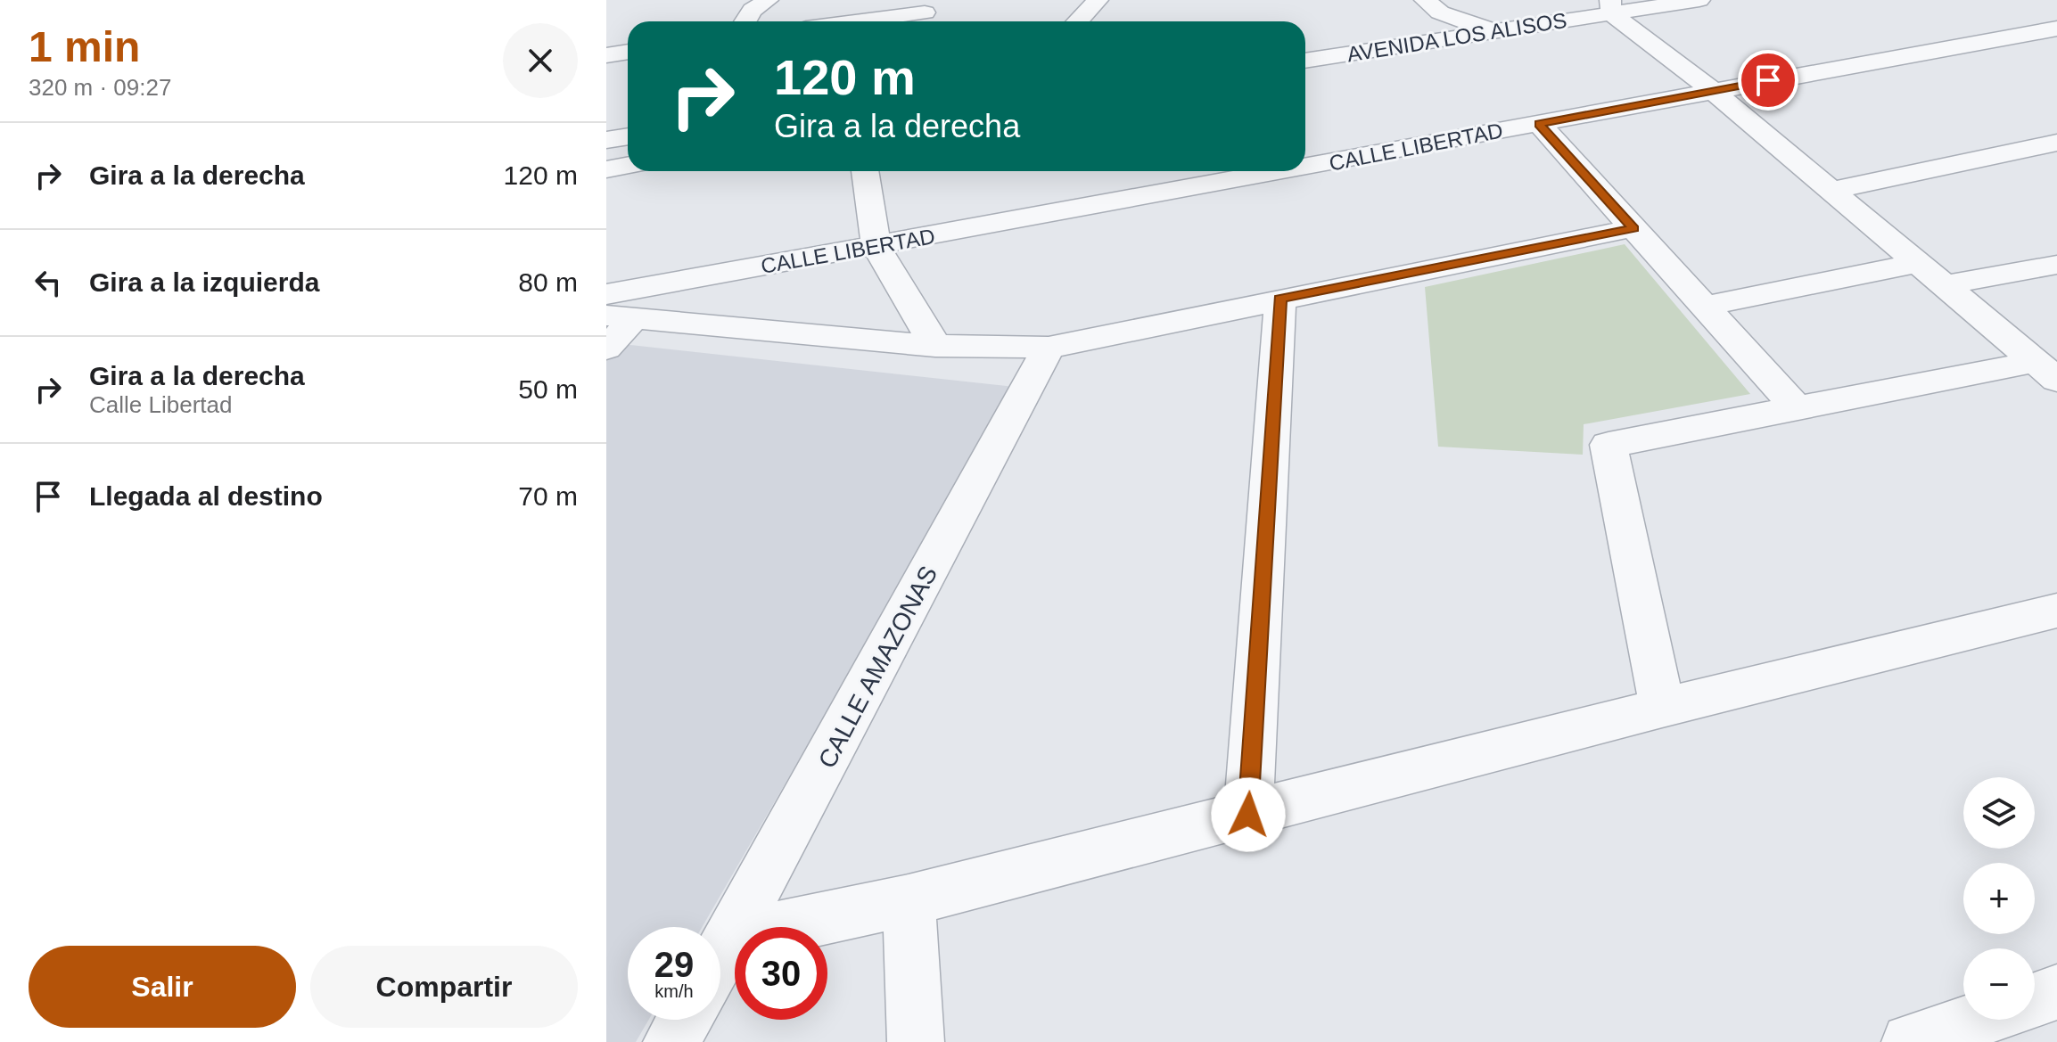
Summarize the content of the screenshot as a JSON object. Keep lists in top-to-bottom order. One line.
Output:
{"streets":{"street":["AVENIDA LOS ALISOS","CALLE LIBERTAD","CALLE AMAZONAS"]},"page":{"heading":["1 min","320 m · 09:27"],"turn":["120 m","Gira a la derecha"],"list":[{"name":"Gira a la derecha","value":"120 m"},{"name":"Gira a la izquierda","value":"80 m"},{"name":"Gira a la derecha","note":"Calle Libertad","value":"50 m"},{"name":"Llegada al destino","value":"70 m"}],"map_buttons":["+","−"],"speed":"29 km/h","limit":"30","buttons":["Salir","Compartir"]}}
